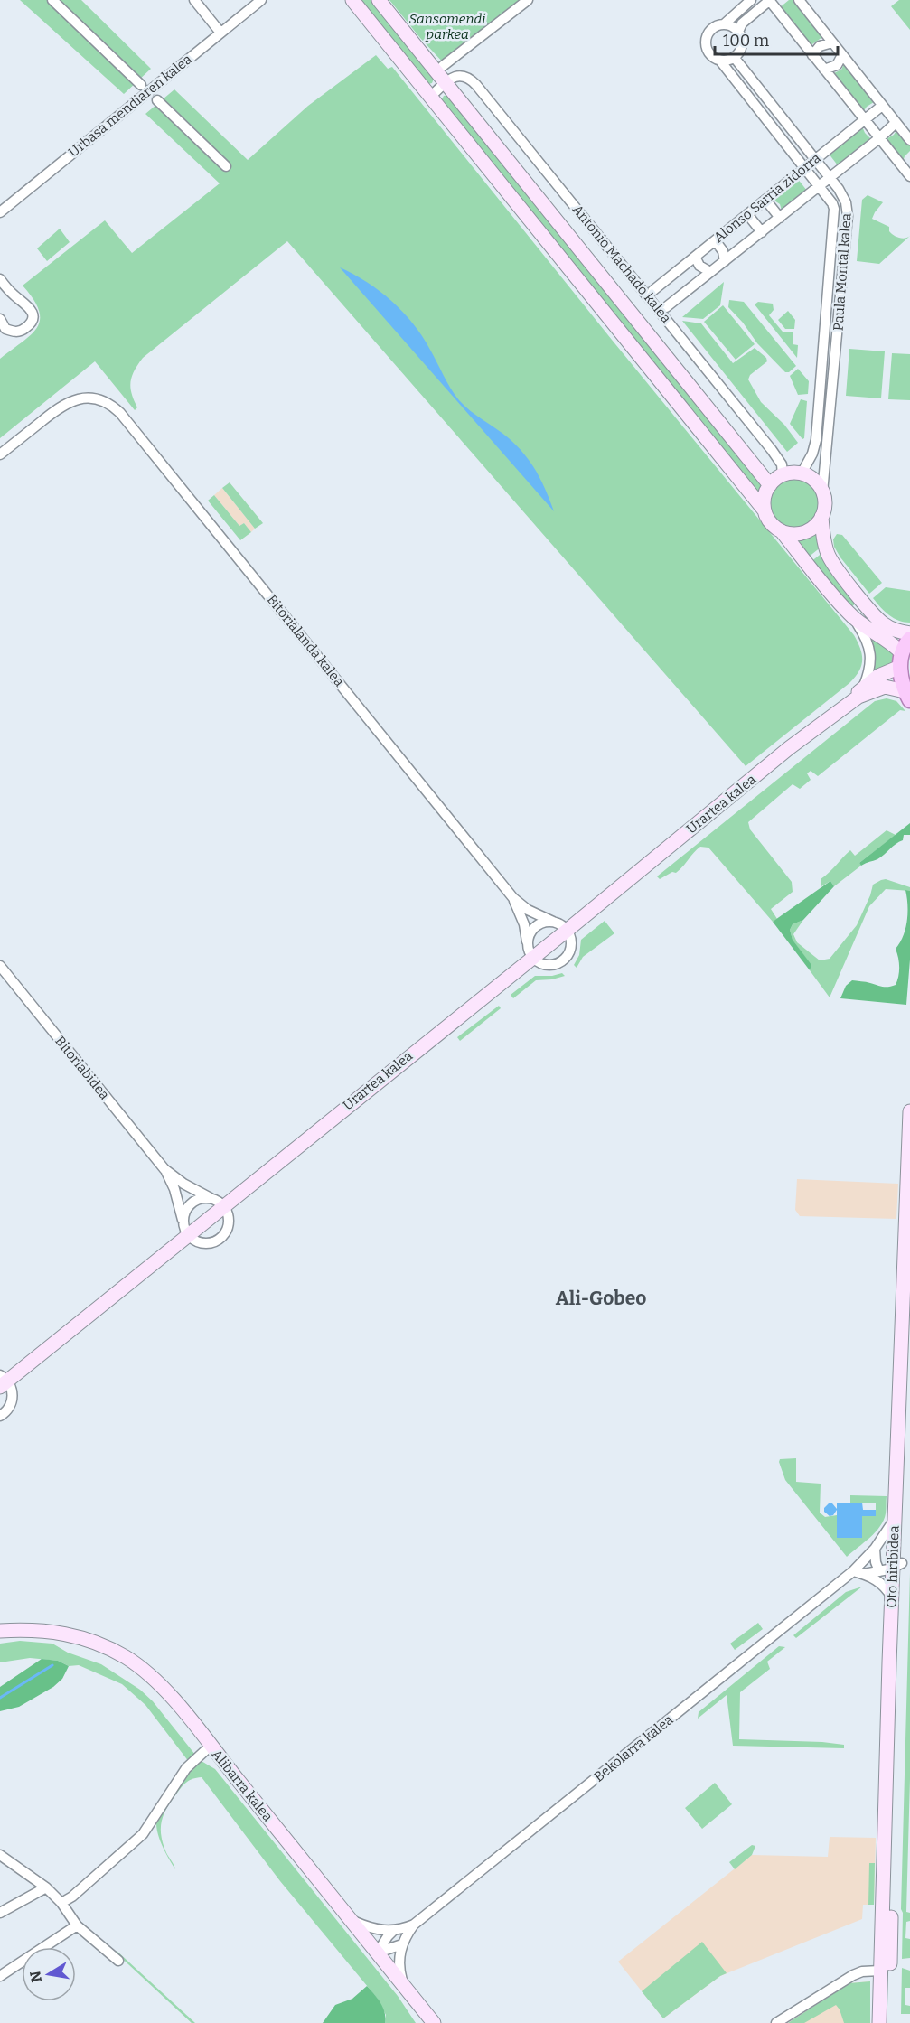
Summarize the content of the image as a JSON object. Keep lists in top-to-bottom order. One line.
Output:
{"streets":{"street":["Urbasa mendiaren kalea","Alonso Sarria zidorra","Antonio Machado kalea","Paula Montal kalea","Bitorialanda kalea","Urartea kalea","Bitoriabidea","Oto hiribidea","Bekolarra kalea","Alibarra kalea"]},"crossings":[["Alonso Sarria zidorra","Paula Montal kalea"],["Antonio Machado kalea","Paula Montal kalea"],["Bitorialanda kalea","Urartea kalea"],["Urartea kalea","Bitoriabidea"],["Oto hiribidea","Bekolarra kalea"],["Bekolarra kalea","Alibarra kalea"]],"districts":["Ali-Gobeo"],"parks":["Sansomendi parkea"],"scale_bar":"100 m","north":"left"}
